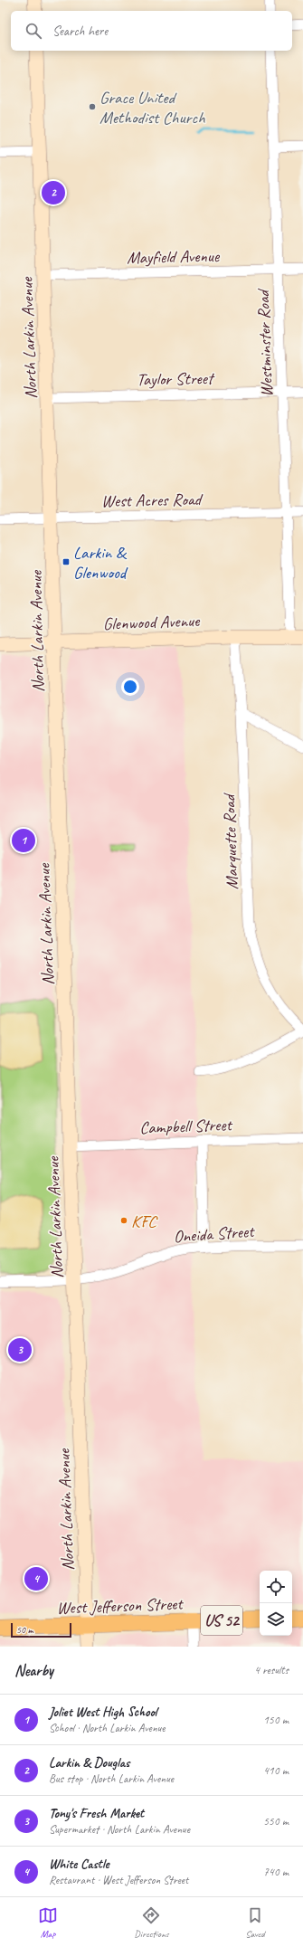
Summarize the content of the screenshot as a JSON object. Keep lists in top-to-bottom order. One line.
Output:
{"streets":{"main road":["North Larkin Avenue","Glenwood Avenue","West Jefferson Street","US 52"],"street":["Mayfield Avenue","Westminster Road","Taylor Street","West Acres Road","Marquette Road","Campbell Street","Oneida Street"]},"crossings":[["Mayfield Avenue","North Larkin Avenue"],["Mayfield Avenue","Westminster Road"],["North Larkin Avenue","Taylor Street"],["North Larkin Avenue","West Acres Road"],["North Larkin Avenue","Glenwood Avenue"],["North Larkin Avenue","Campbell Street"],["North Larkin Avenue","Oneida Street"],["North Larkin Avenue","West Jefferson Street"],["Westminster Road","Taylor Street"],["Westminster Road","West Acres Road"],["Westminster Road","Glenwood Avenue"],["Glenwood Avenue","Marquette Road"]],"places":{"other":["Grace United Methodist Church","KFC"],"transit":["Larkin & Glenwood"]},"scale_bar":"50 m","page":{"search":"Search here","pins":["2","1","3","4"],"scale":"50 m","heading":["Nearby","4 results"],"list":[{"mark":"1","name":"Joliet West High School","note":"School · North Larkin Avenue","value":"150 m"},{"mark":"2","name":"Larkin & Douglas","note":"Bus stop · North Larkin Avenue","value":"410 m"},{"mark":"3","name":"Tony's Fresh Market","note":"Supermarket · North Larkin Avenue","value":"550 m"},{"mark":"4","name":"White Castle","note":"Restaurant · West Jefferson Street","value":"740 m"}],"nav":["Map","Directions","Saved"]}}
